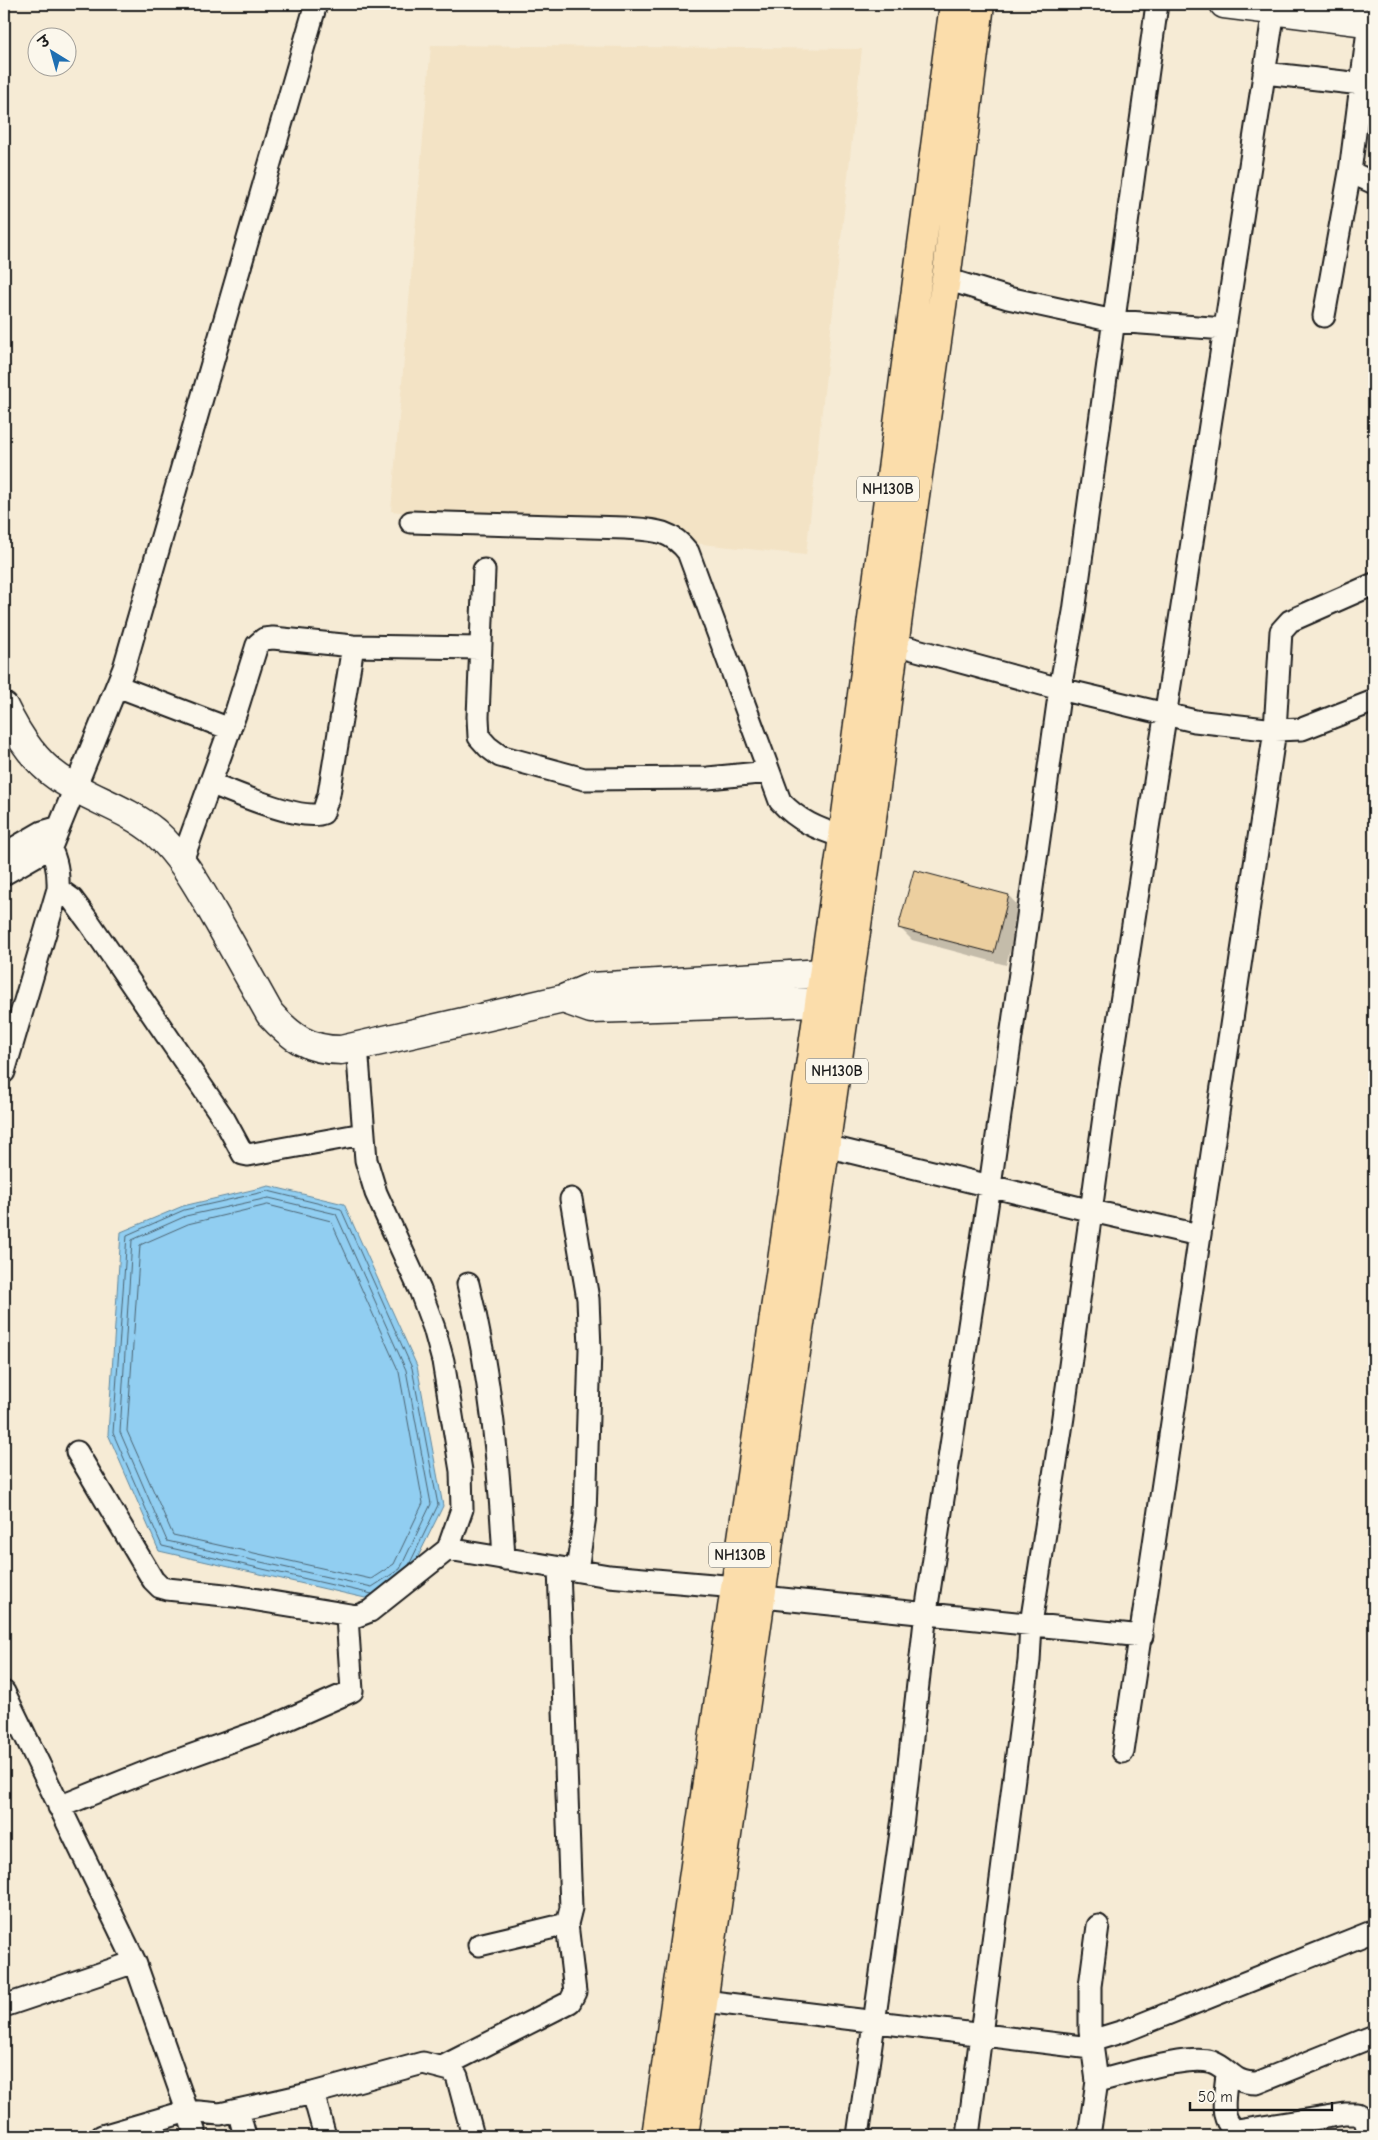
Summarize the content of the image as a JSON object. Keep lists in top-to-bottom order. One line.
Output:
{"streets":{"highway":["NH130B"]},"scale_bar":"50 m","north":"top left"}
